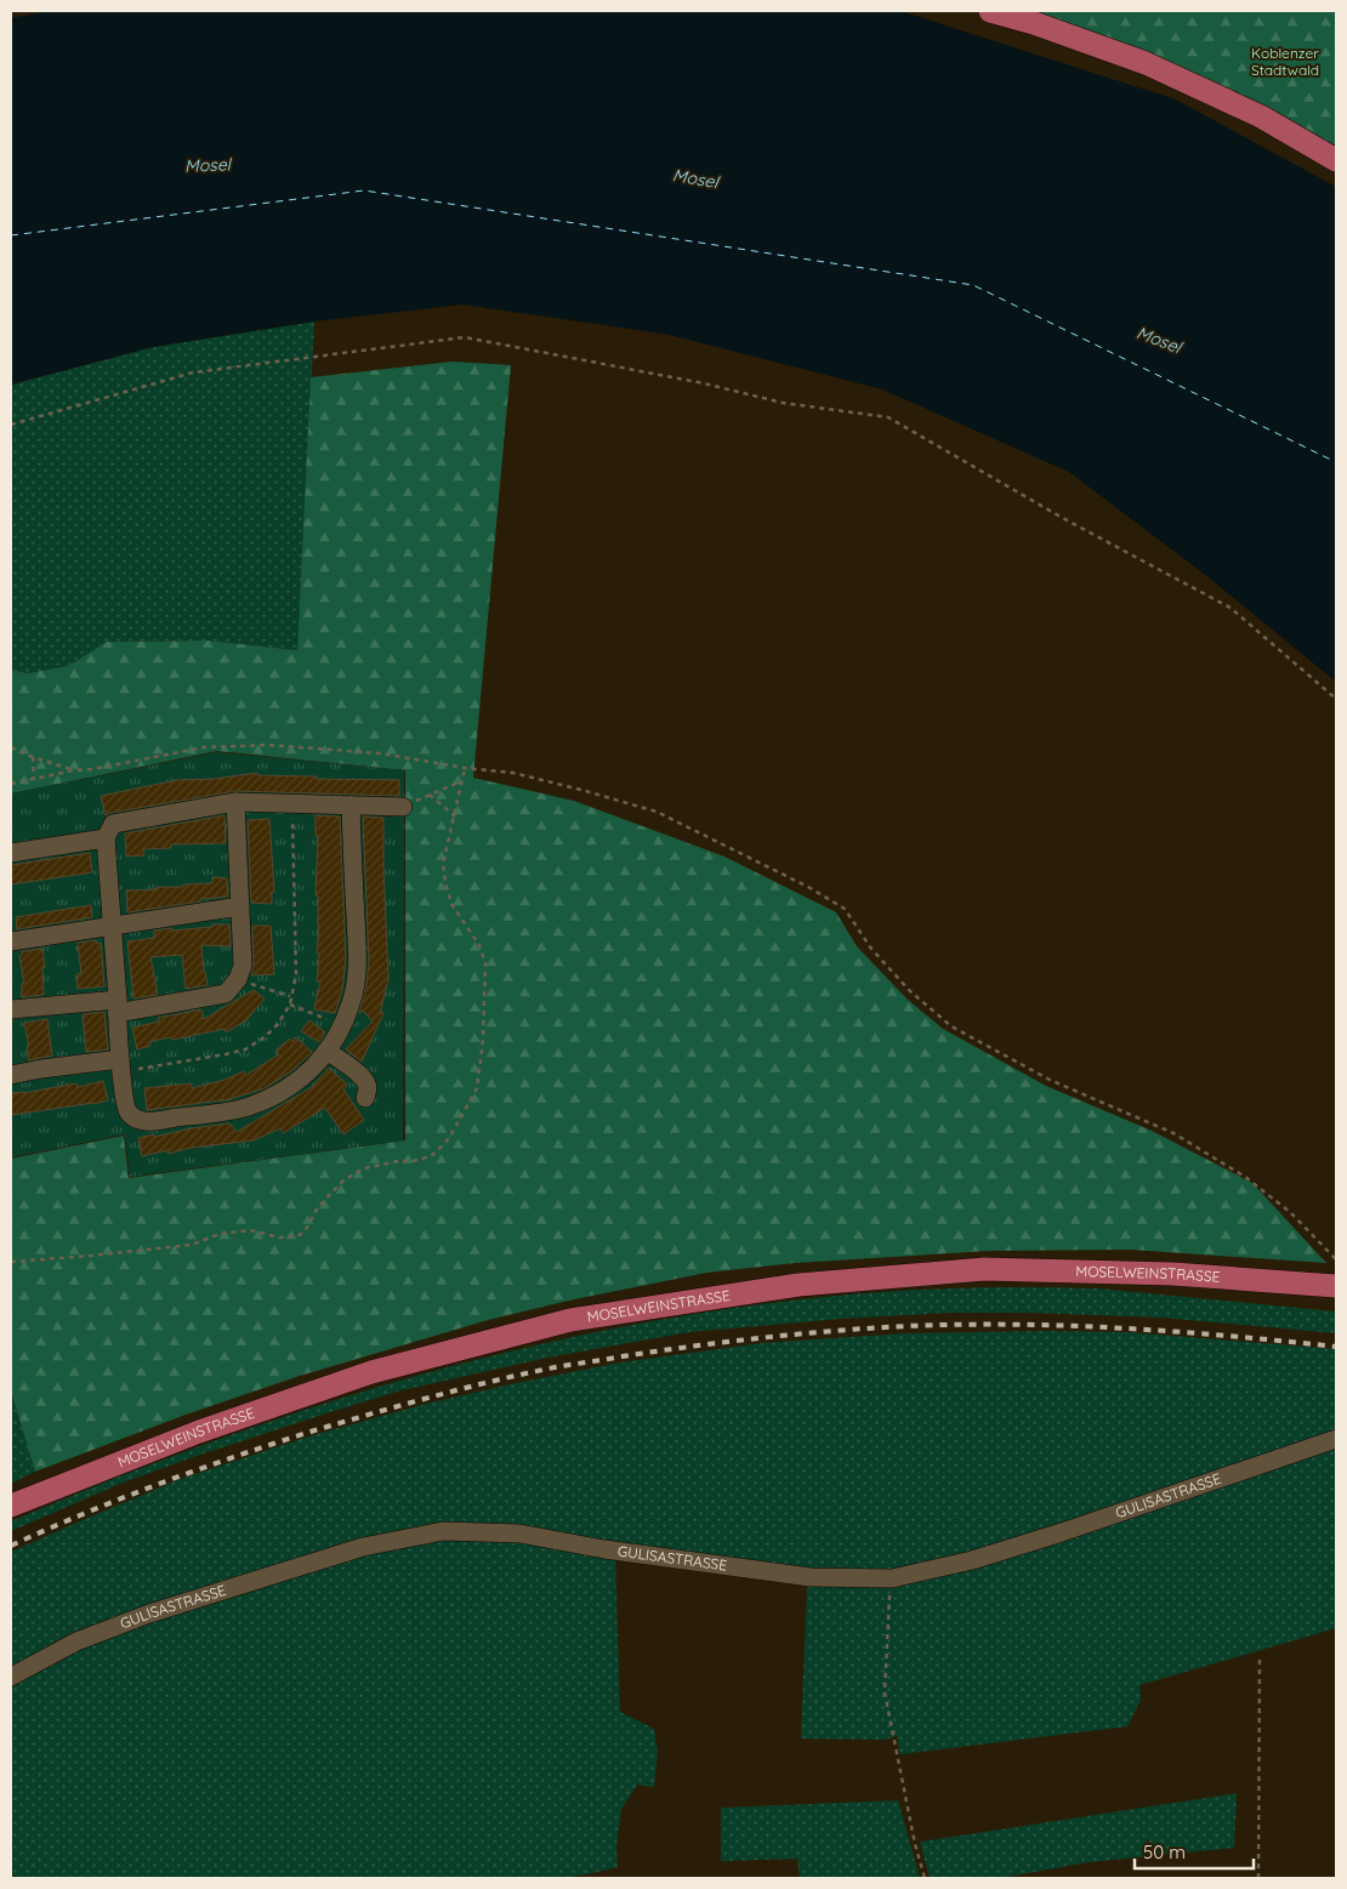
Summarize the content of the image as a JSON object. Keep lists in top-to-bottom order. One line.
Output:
{"streets":{"main road":["MOSELWEINSTRASSE"],"street":["GULISASTRASSE"]},"water":["Mosel"],"parks":["Koblenzer Stadtwald"],"scale_bar":"50 m"}
